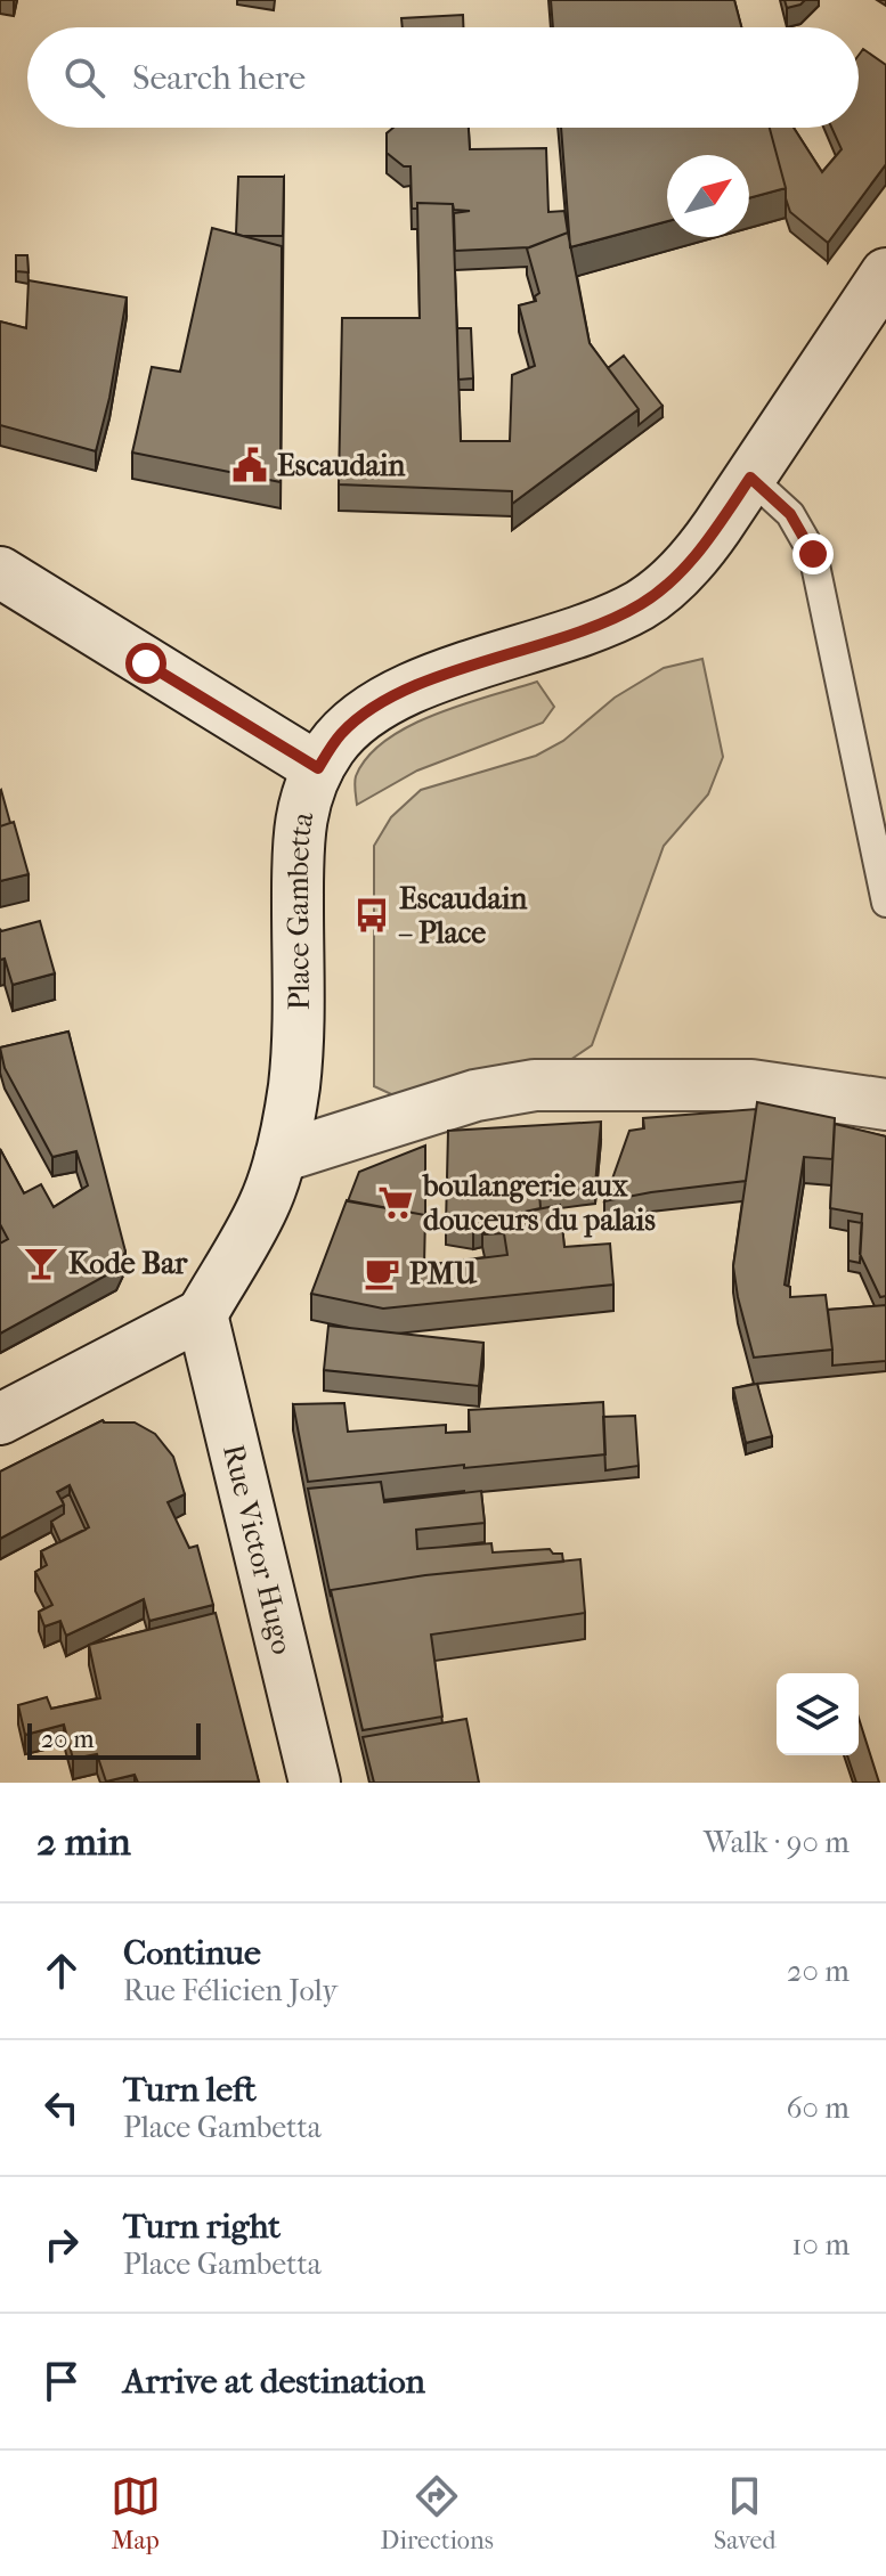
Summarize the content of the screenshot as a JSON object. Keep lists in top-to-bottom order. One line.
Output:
{"streets":{"street":["Place Gambetta","Rue Victor Hugo"]},"crossings":[["Place Gambetta","Rue Victor Hugo"]],"places":{"public building":["Escaudain"],"bus stop":["Escaudain – Place"],"supermarket":["boulangerie aux douceurs du palais"],"bar":["Kode Bar"],"cafe":["PMU"]},"scale_bar":"20 m","north":"top right","page":{"search":"Search here","scale":"20 m","heading":["2 min","Walk · 90 m"],"list":[["Continue","Rue Félicien Joly","20 m"],["Turn left","Place Gambetta","60 m"],["Turn right","Place Gambetta","10 m"],"Arrive at destination"],"nav":["Map","Directions","Saved"]}}
